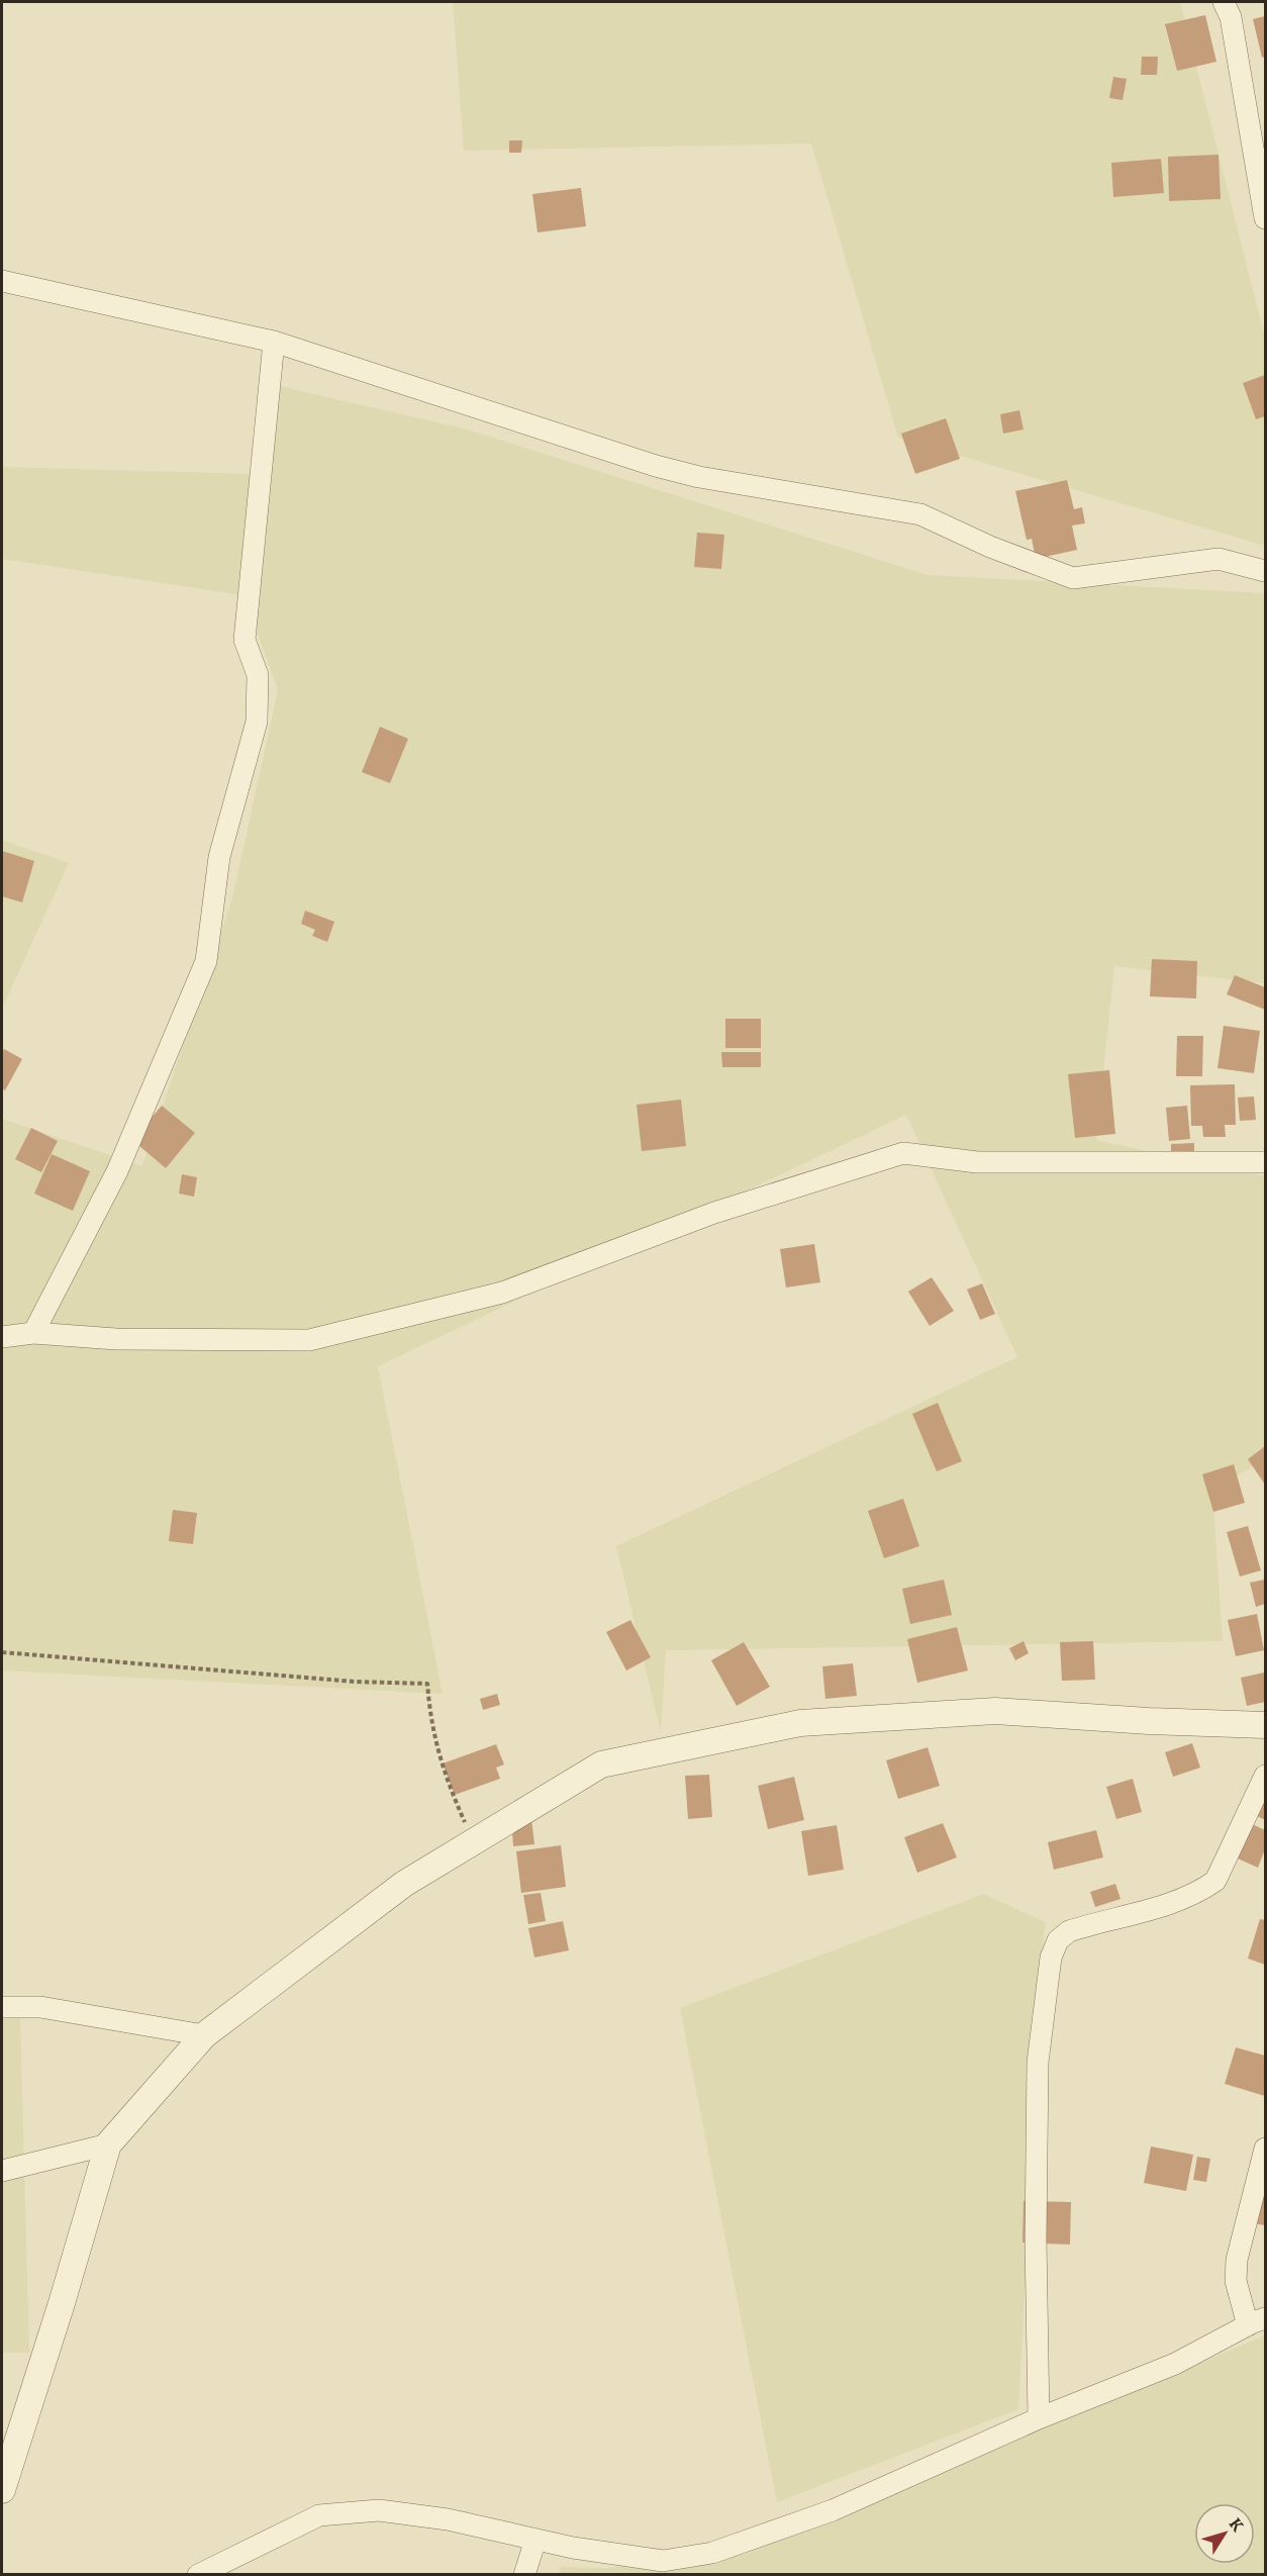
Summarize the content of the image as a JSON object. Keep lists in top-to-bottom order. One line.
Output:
{"north":"top right"}
